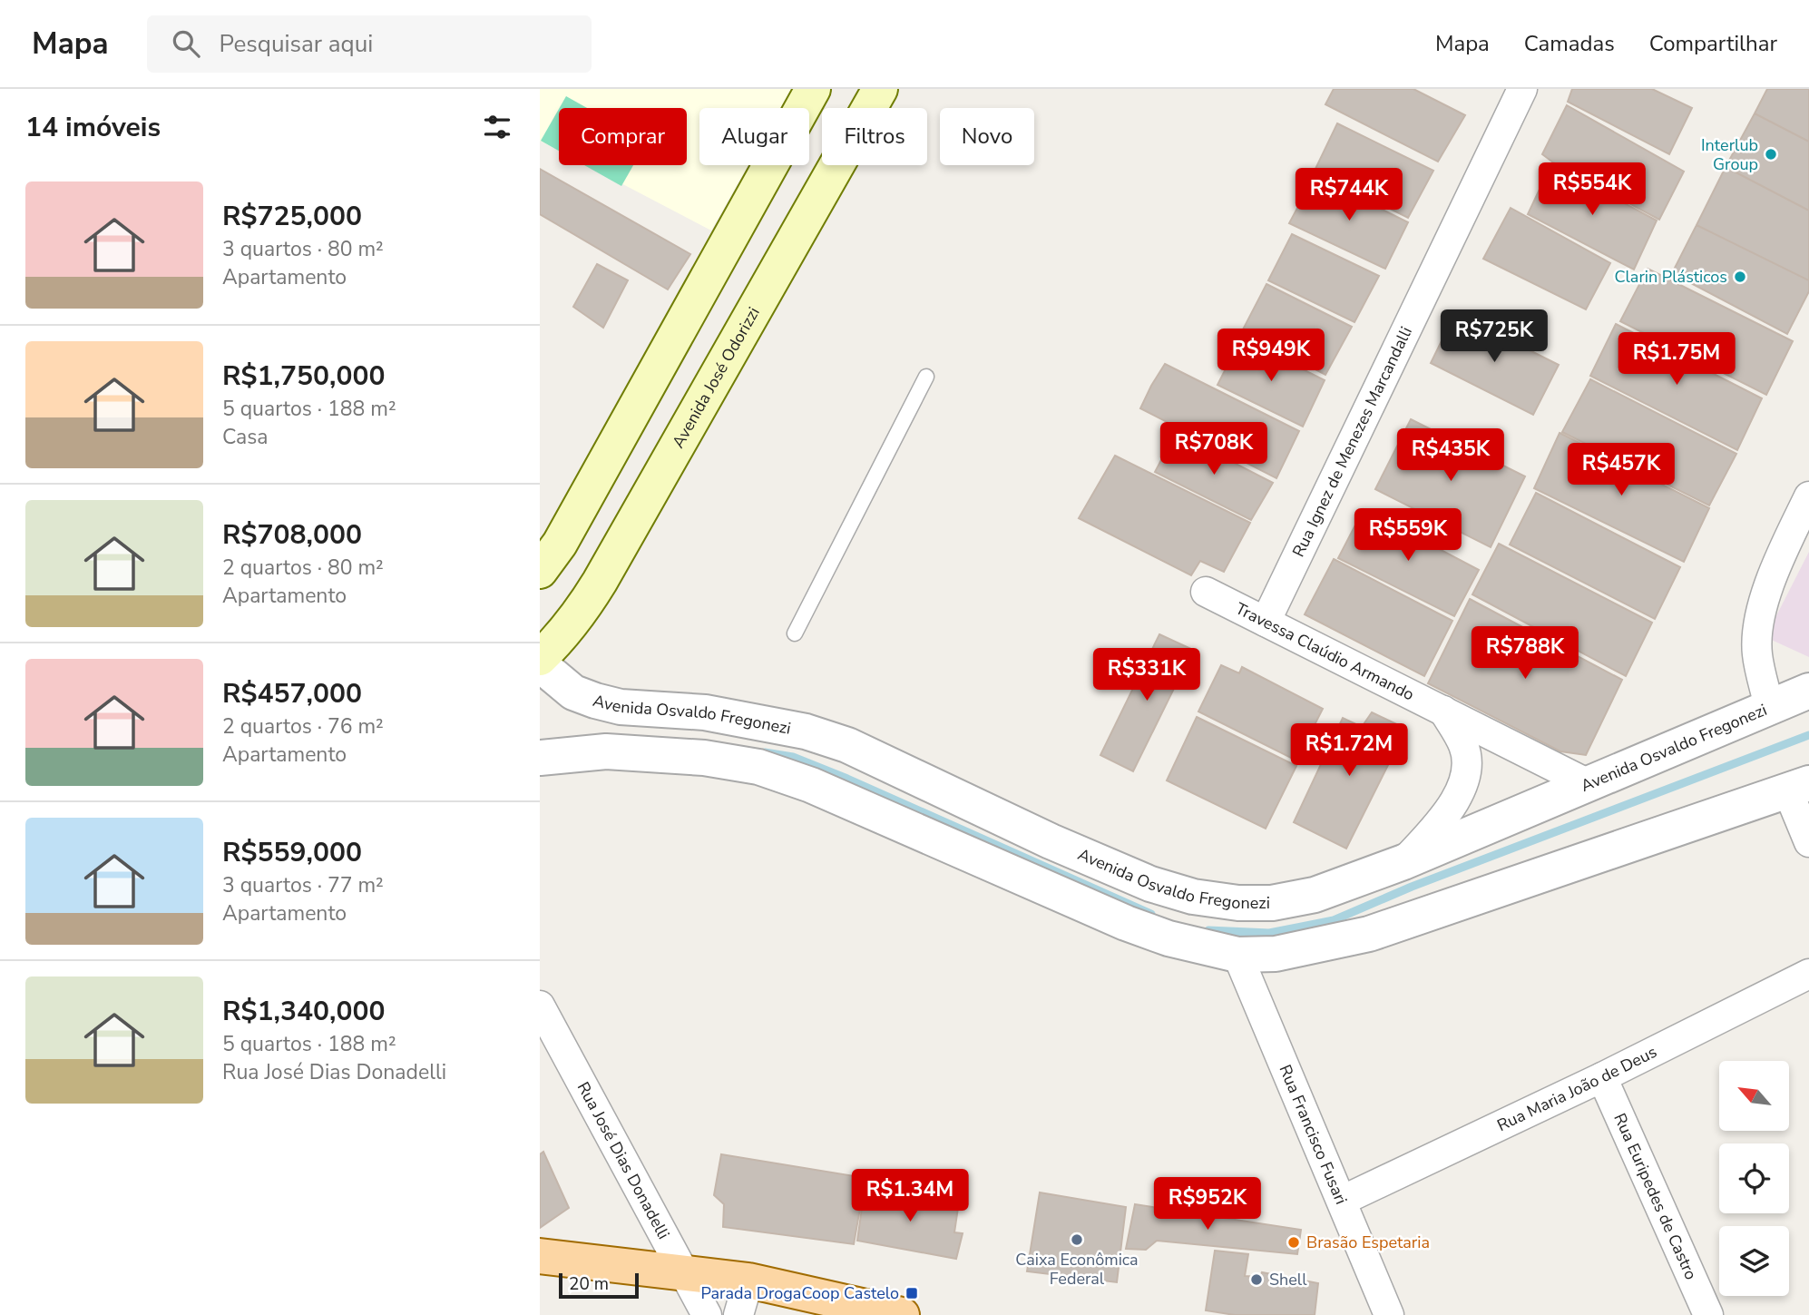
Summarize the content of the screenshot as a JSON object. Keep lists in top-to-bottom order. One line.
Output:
{"streets":{"main road":["Avenida José Odorizzi"],"street":["Rua Ignez de Menezes Marcandalli","Travessa Claúdio Armando","Avenida Osvaldo Fregonezi","Rua Maria João de Deus","Rua Francisco Fusari","Rua José Dias Donadelli","Rua Euripedes de Castro"]},"crossings":[["Rua Ignez de Menezes Marcandalli","Travessa Claúdio Armando"],["Travessa Claúdio Armando","Avenida Osvaldo Fregonezi"],["Rua Maria João de Deus","Rua Francisco Fusari"],["Rua Maria João de Deus","Rua Euripedes de Castro"]],"places":{"other":["Interlub Group","Clarin Plásticos","Caixa Econômica Federal","Brasão Espetaria","Shell"],"transit":["Parada DrogaCoop Castelo"]},"scale_bar":"20 m","north":"top left","page":{"header":"Mapa","search":"Pesquisar aqui","nav":["Mapa","Camadas","Compartilhar"],"heading":"14 imóveis","chip":["Comprar","Alugar","Filtros","Novo"],"price":["R$554K","R$744K","R$725K","R$949K","R$1.75M","R$708K","R$435K","R$457K","R$559K","R$788K","R$331K","R$1.72M","R$1.34M","R$952K"],"list":[{"name":"R$725,000","note":"3 quartos · 80 m² · Apartamento"},{"name":"R$1,750,000","note":"5 quartos · 188 m² · Casa"},{"name":"R$708,000","note":"2 quartos · 80 m² · Apartamento"},{"name":"R$457,000","note":"2 quartos · 76 m² · Apartamento"},{"name":"R$559,000","note":"3 quartos · 77 m² · Apartamento"},{"name":"R$1,340,000","note":"5 quartos · 188 m² · Rua José Dias Donadelli"}],"scale":"20 m"}}
